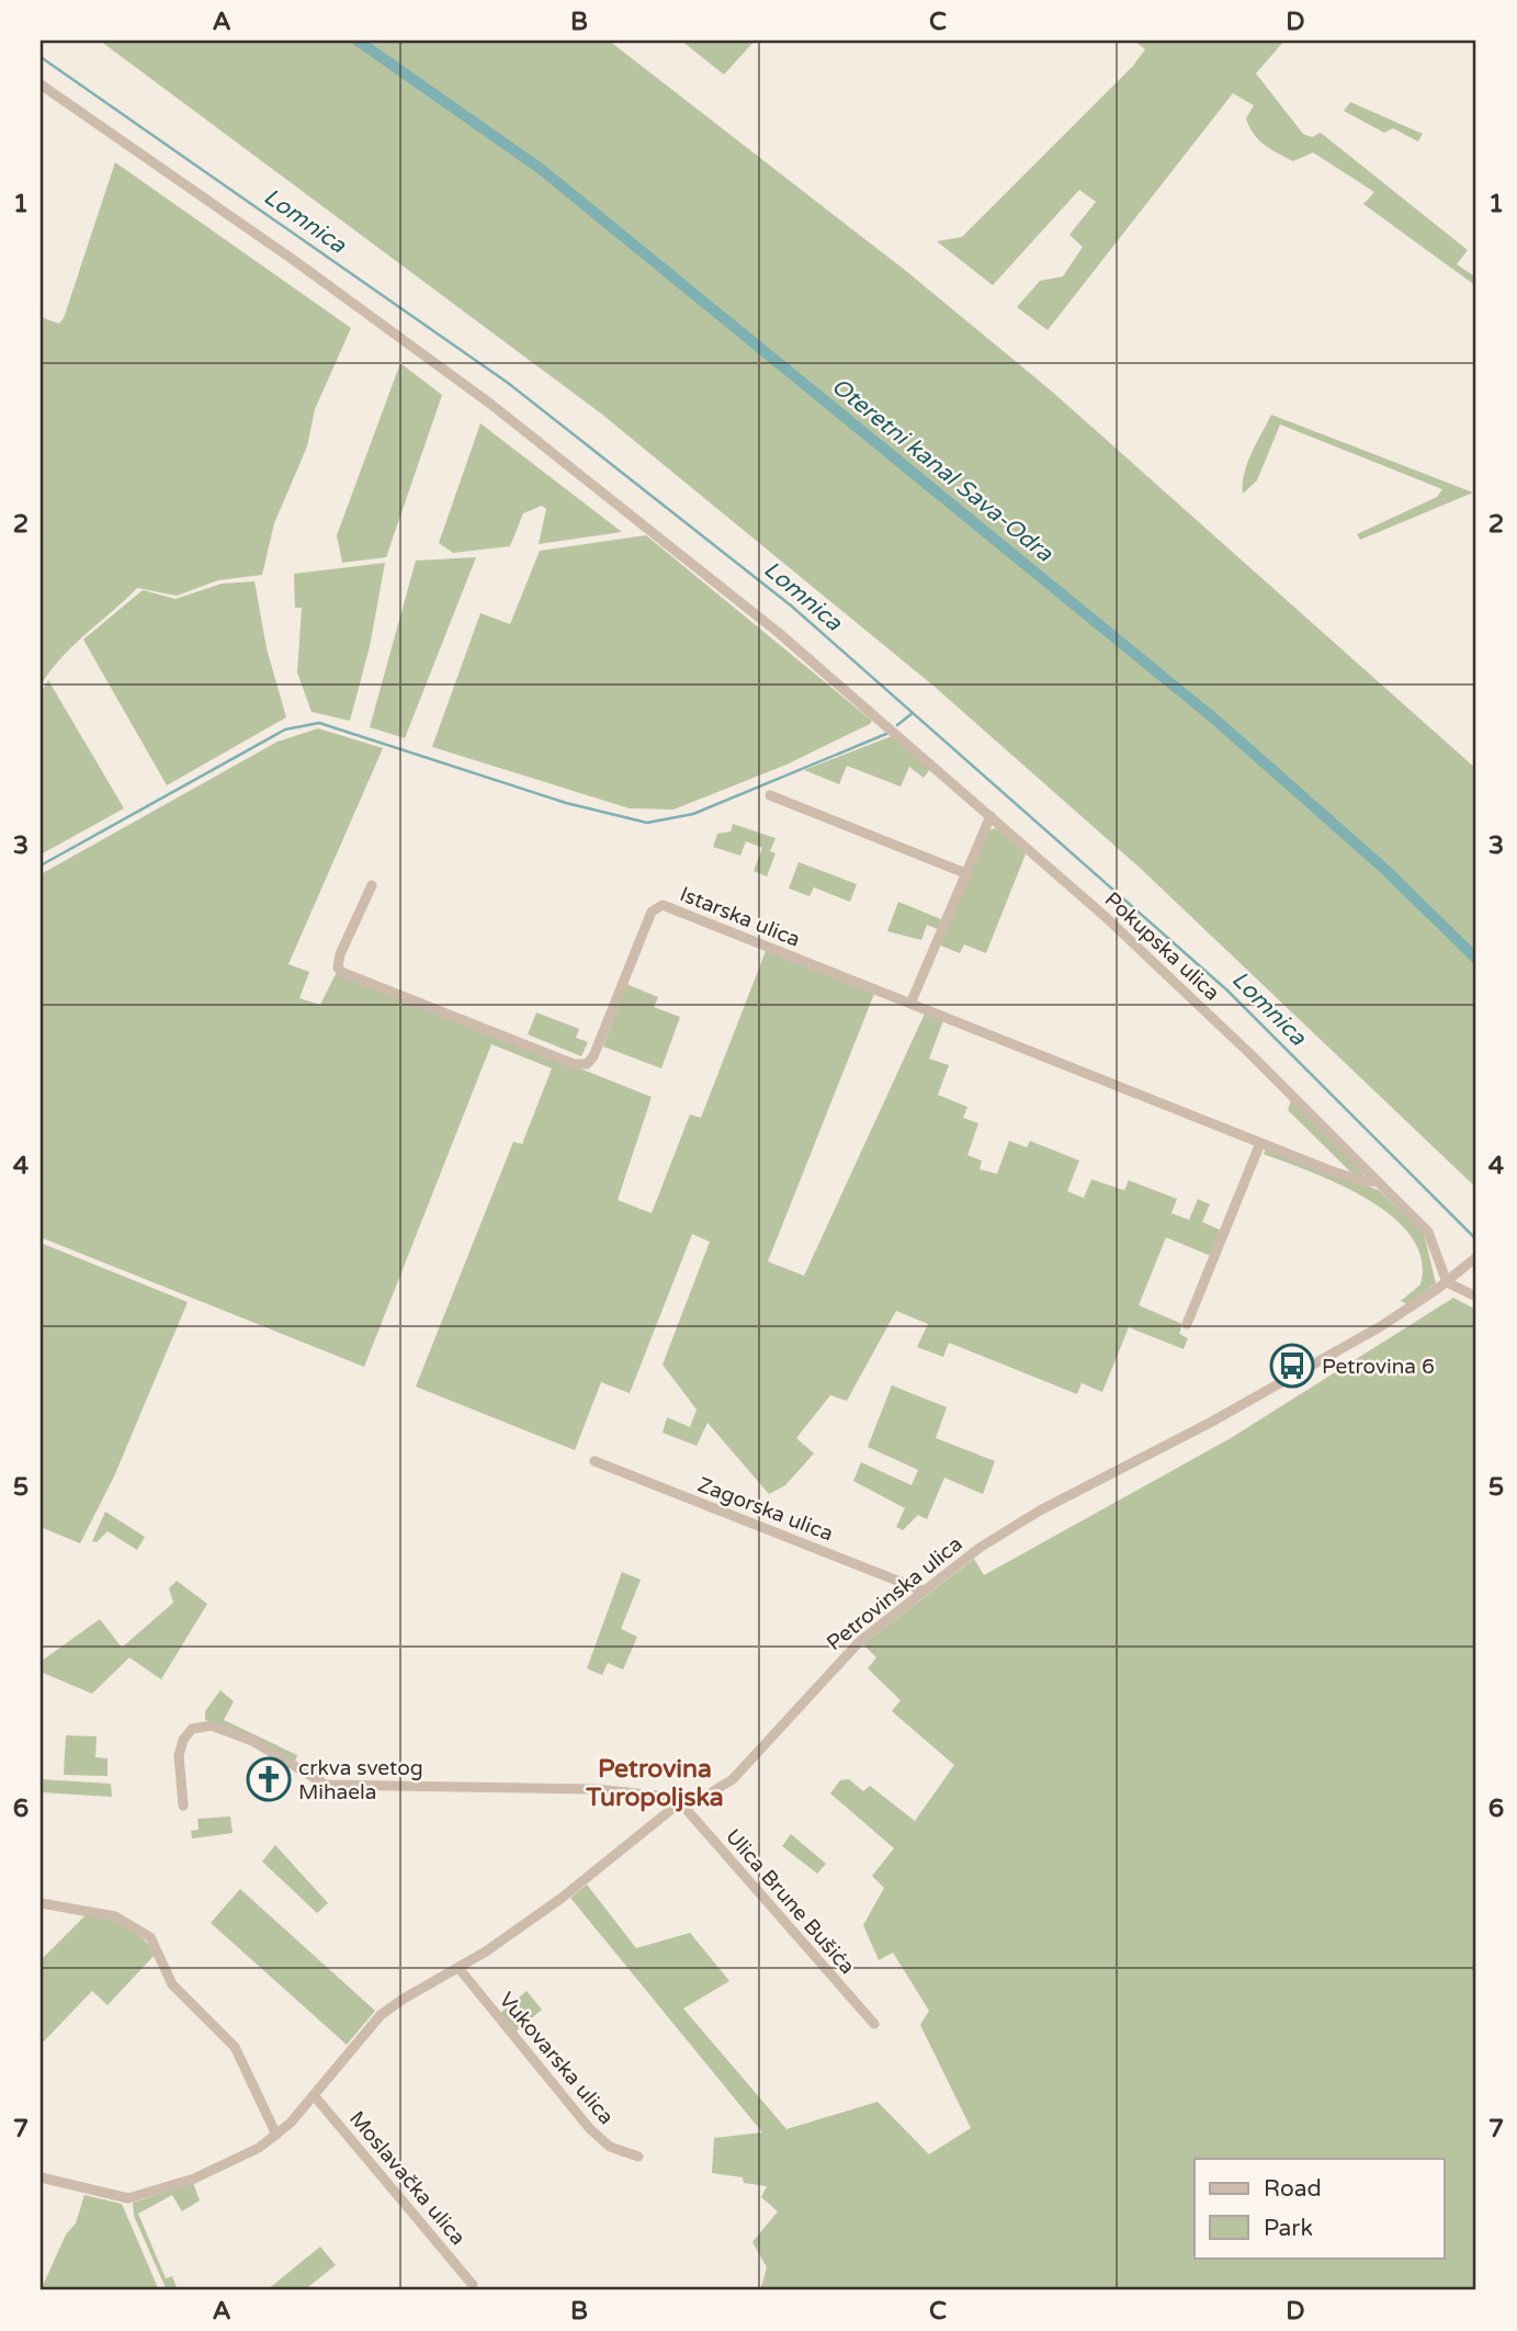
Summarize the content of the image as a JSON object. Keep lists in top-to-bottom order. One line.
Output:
{"streets":{"street":["Istarska ulica","Pokupska ulica","Zagorska ulica","Petrovinska ulica","Ulica Brune Bušića","Vukovarska ulica","Moslavačka ulica"]},"crossings":[["Istarska ulica","Pokupska ulica"],["Pokupska ulica","Petrovinska ulica"],["Zagorska ulica","Petrovinska ulica"],["Petrovinska ulica","Ulica Brune Bušića"],["Petrovinska ulica","Vukovarska ulica"],["Petrovinska ulica","Moslavačka ulica"]],"districts":["Petrovina Turopoljska"],"water":["Lomnica","Oteretni kanal Sava-Odra"],"places":{"bus stop":["Petrovina 6"],"church":["crkva svetog Mihaela"]},"legend":["Road","Park"],"grid":{"columns":["A","B","C","D"],"rows":["1","2","3","4","5","6","7"]}}
